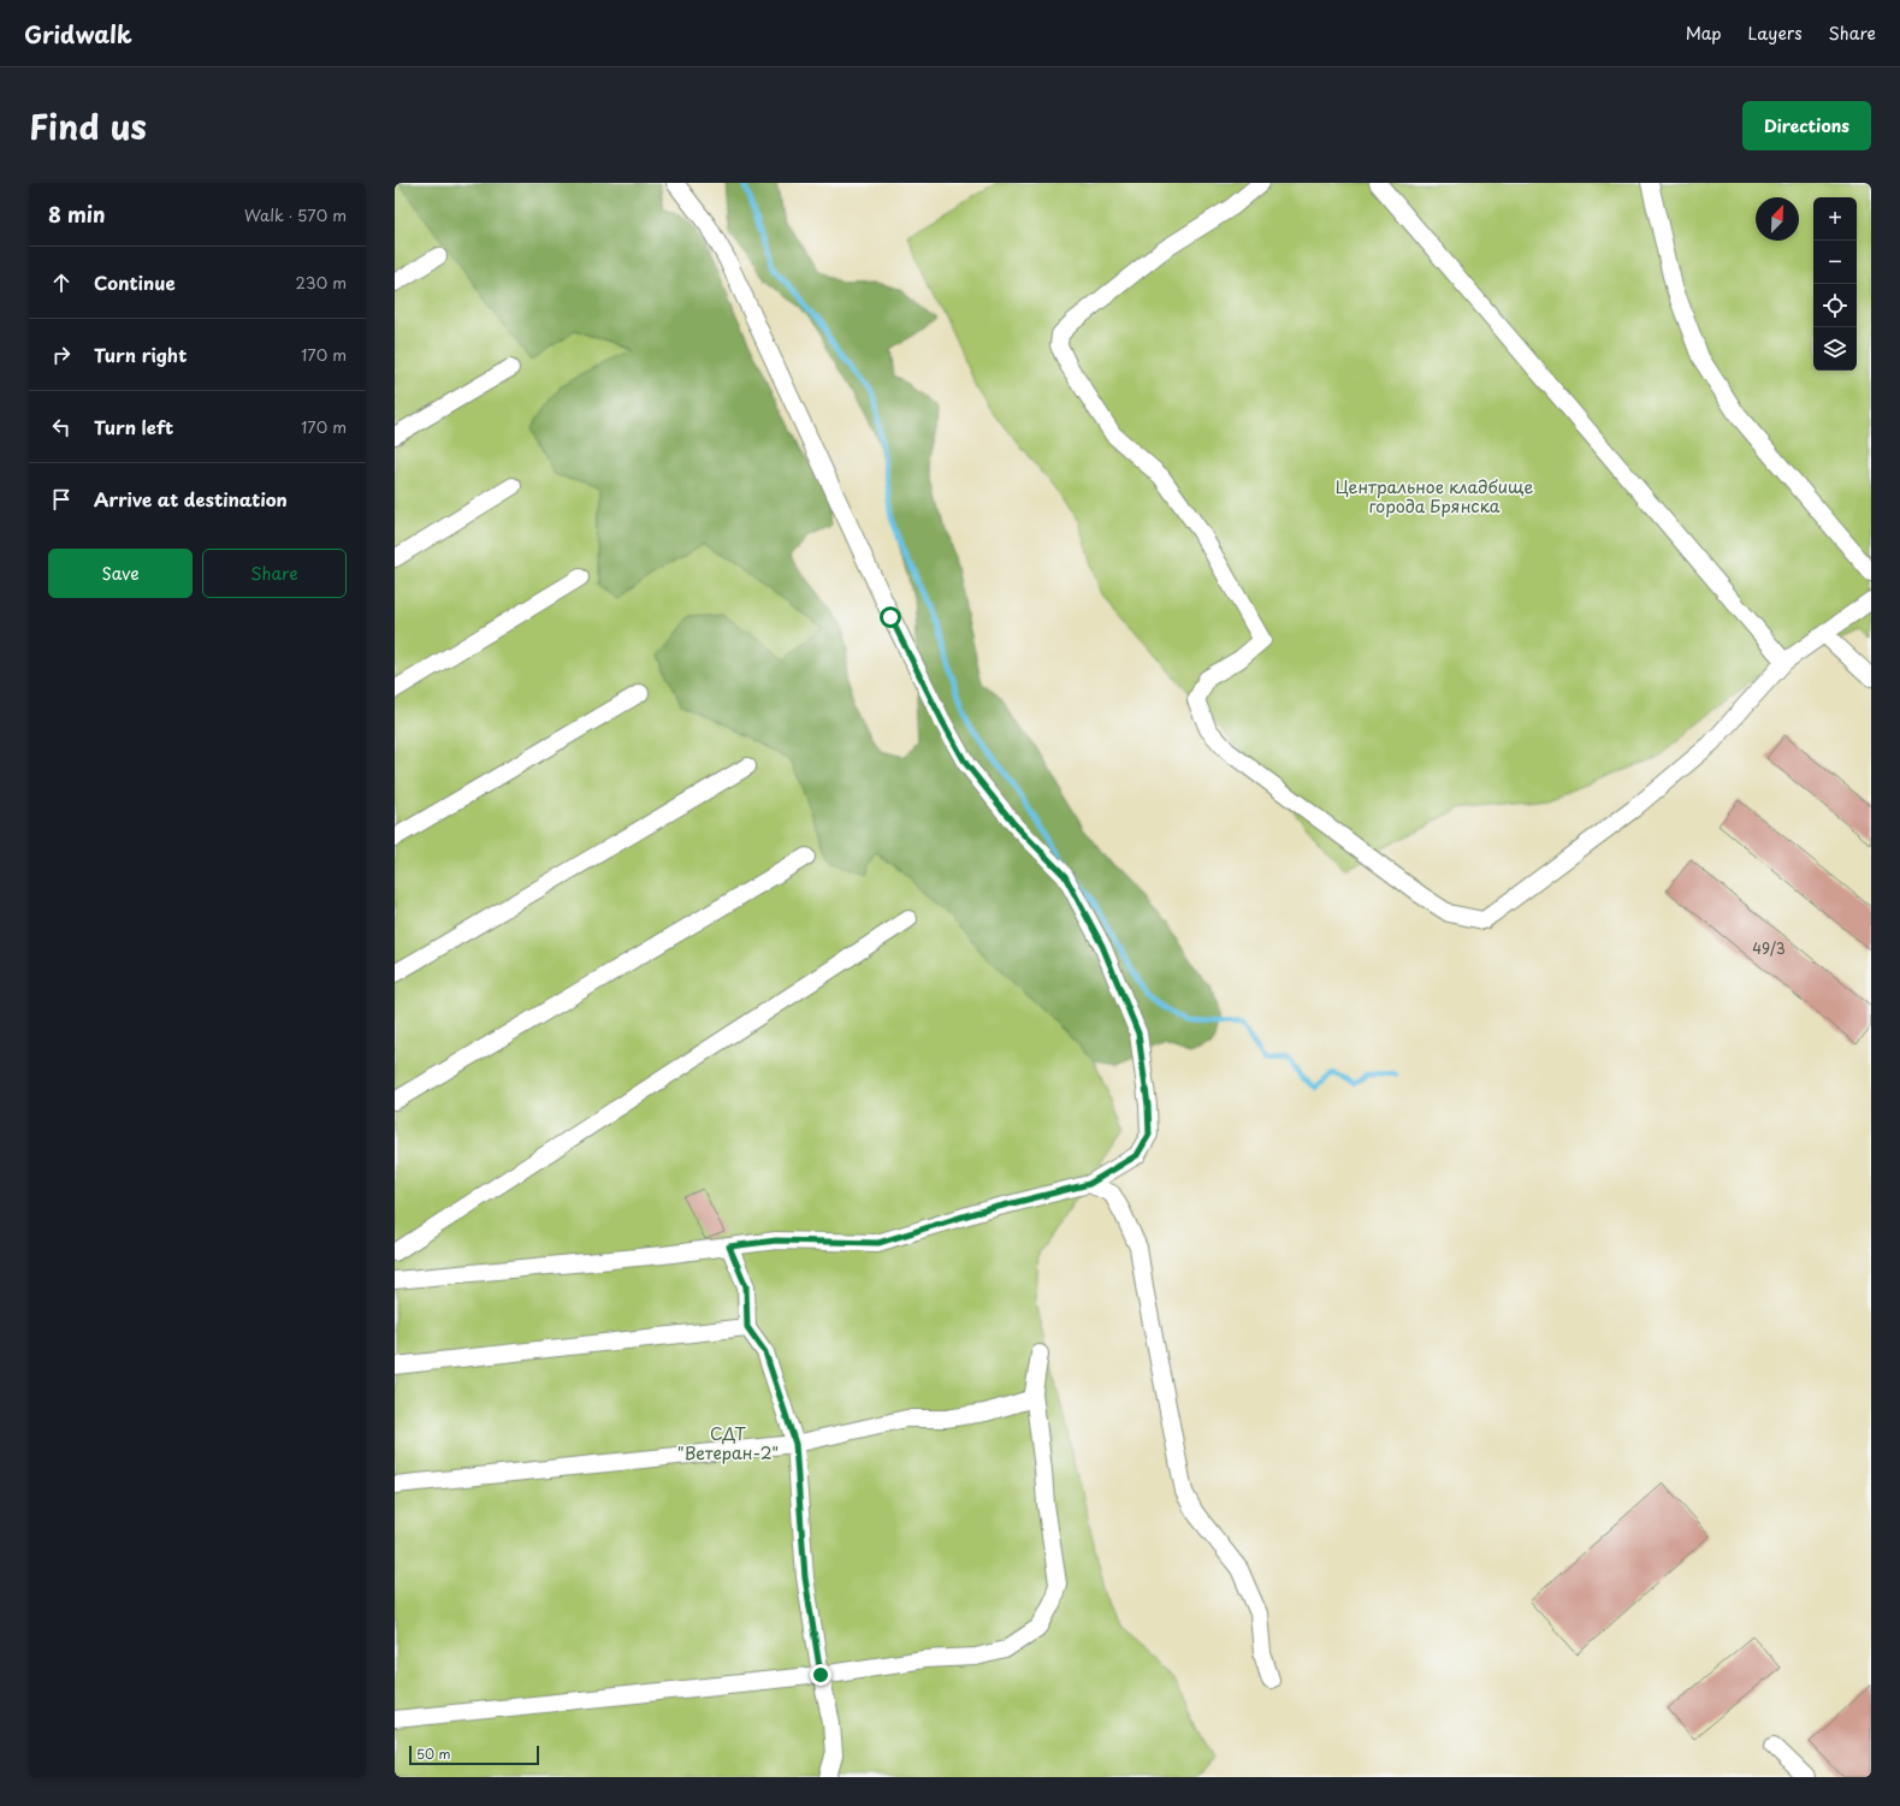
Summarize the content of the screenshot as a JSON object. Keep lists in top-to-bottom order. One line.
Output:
{"parks":["Центральное кладбище города Брянска","СДТ \"Ветеран-2\""],"house_numbers":["49/3"],"scale_bar":"50 m","north":"top right","page":{"header":"Gridwalk","nav":["Map","Layers","Share"],"title":"Find us","buttons":["Directions",["Save","Share"]],"heading":["8 min","Walk · 570 m"],"map_buttons":["+","−"],"list":[["Continue","230 m"],["Turn right","170 m"],["Turn left","170 m"],"Arrive at destination"],"scale":"50 m"}}
